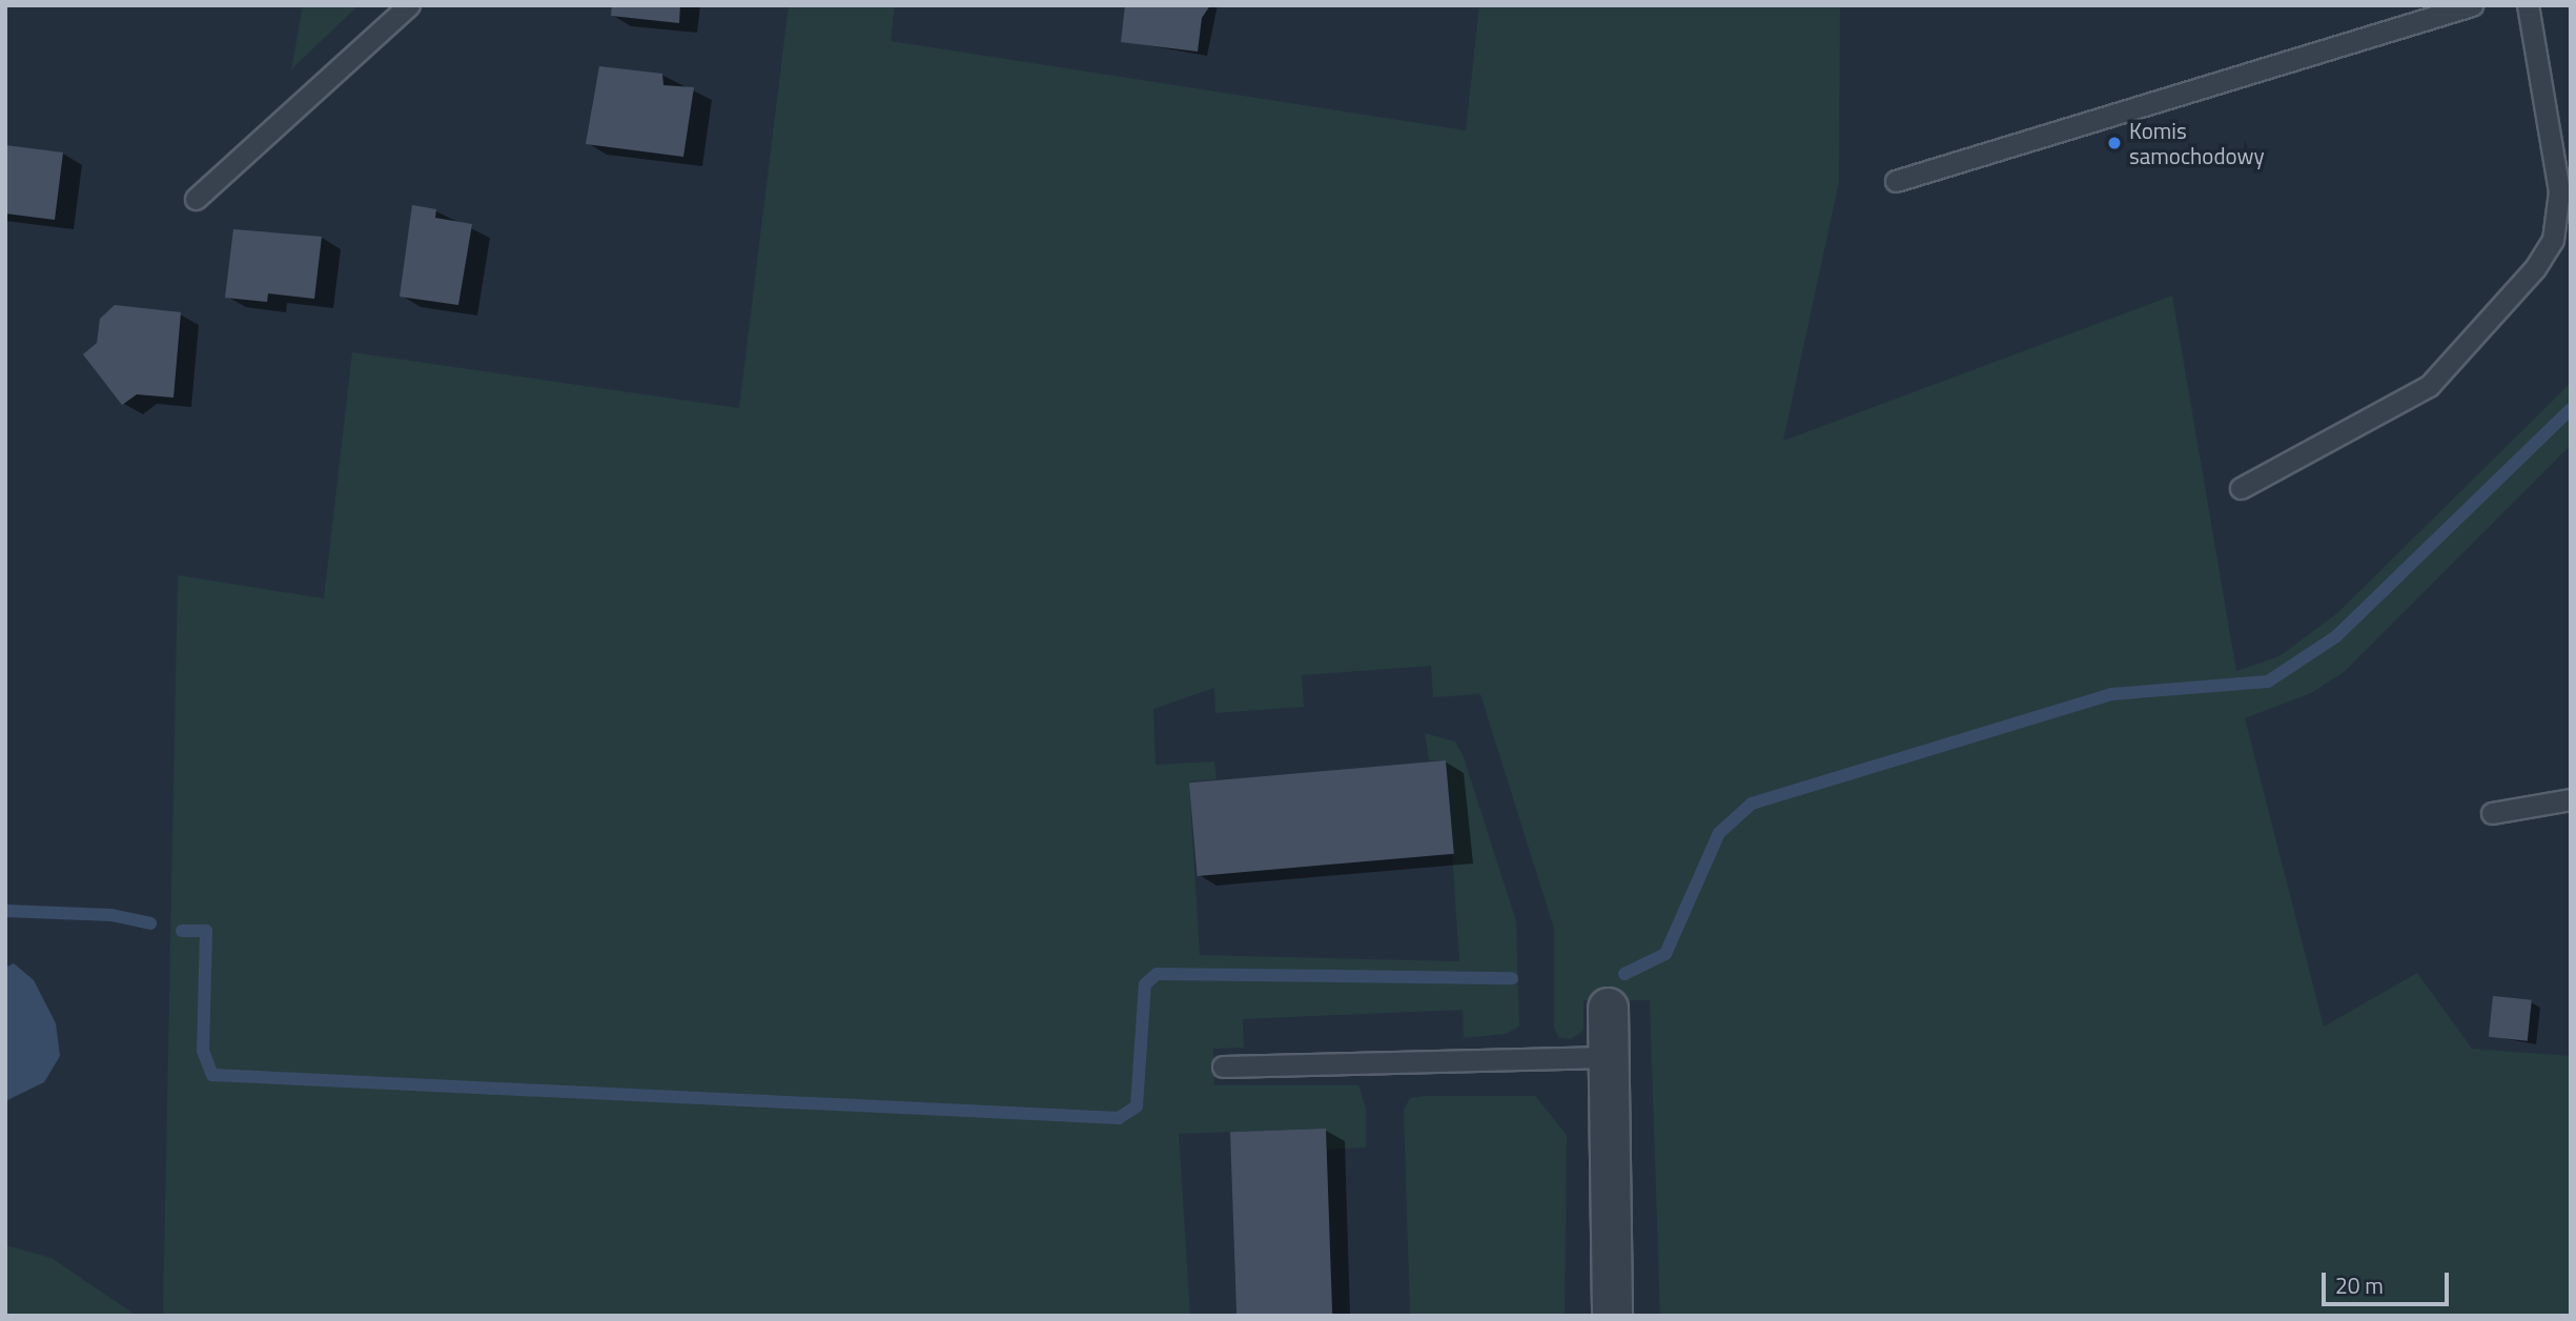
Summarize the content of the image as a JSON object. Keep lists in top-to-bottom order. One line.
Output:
{"places":["Komis samochodowy"],"scale_bar":"20 m"}
